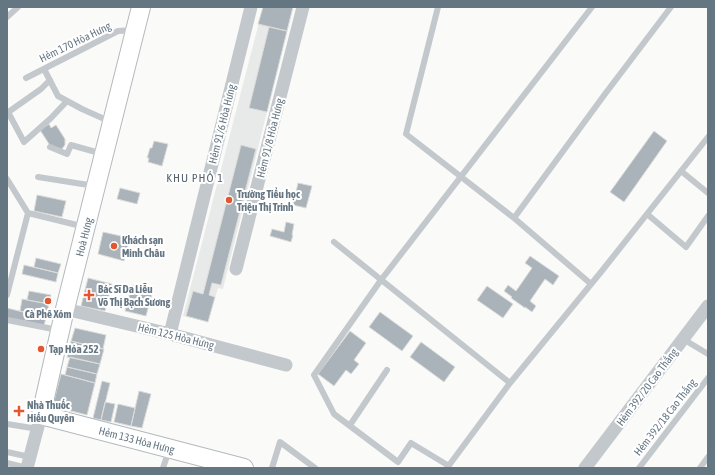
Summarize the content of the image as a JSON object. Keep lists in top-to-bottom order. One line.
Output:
{"streets":{"street":["Hẻm 91/6 Hòa Hưng","Hẻm 91/8 Hòa Hưng","Hoà Hưng","Hẻm 125 Hòa Hưng","Hẻm 392/20 Cao Thắng","Hẻm 133 Hòa Hưng"],"lane":["Hẻm 170 Hòa Hưng","Hẻm 392/18 Cao Thắng"]},"crossings":[["Hẻm 170 Hòa Hưng","Hoà Hưng"],["Hẻm 91/6 Hòa Hưng","Hẻm 125 Hòa Hưng"],["Hoà Hưng","Hẻm 125 Hòa Hưng"],["Hoà Hưng","Hẻm 133 Hòa Hưng"]],"districts":["KHU PHỐ 1"],"places":{"other":["Trường Tiểu học Triệu Thị Trinh","Khách sạn Minh Châu","Cà Phê Xóm","Tạp Hóa 252"],"health":["Bác Sĩ Da Liễu Võ Thị Bạch Sương","Nhà Thuốc Hiếu Quyên"]}}
